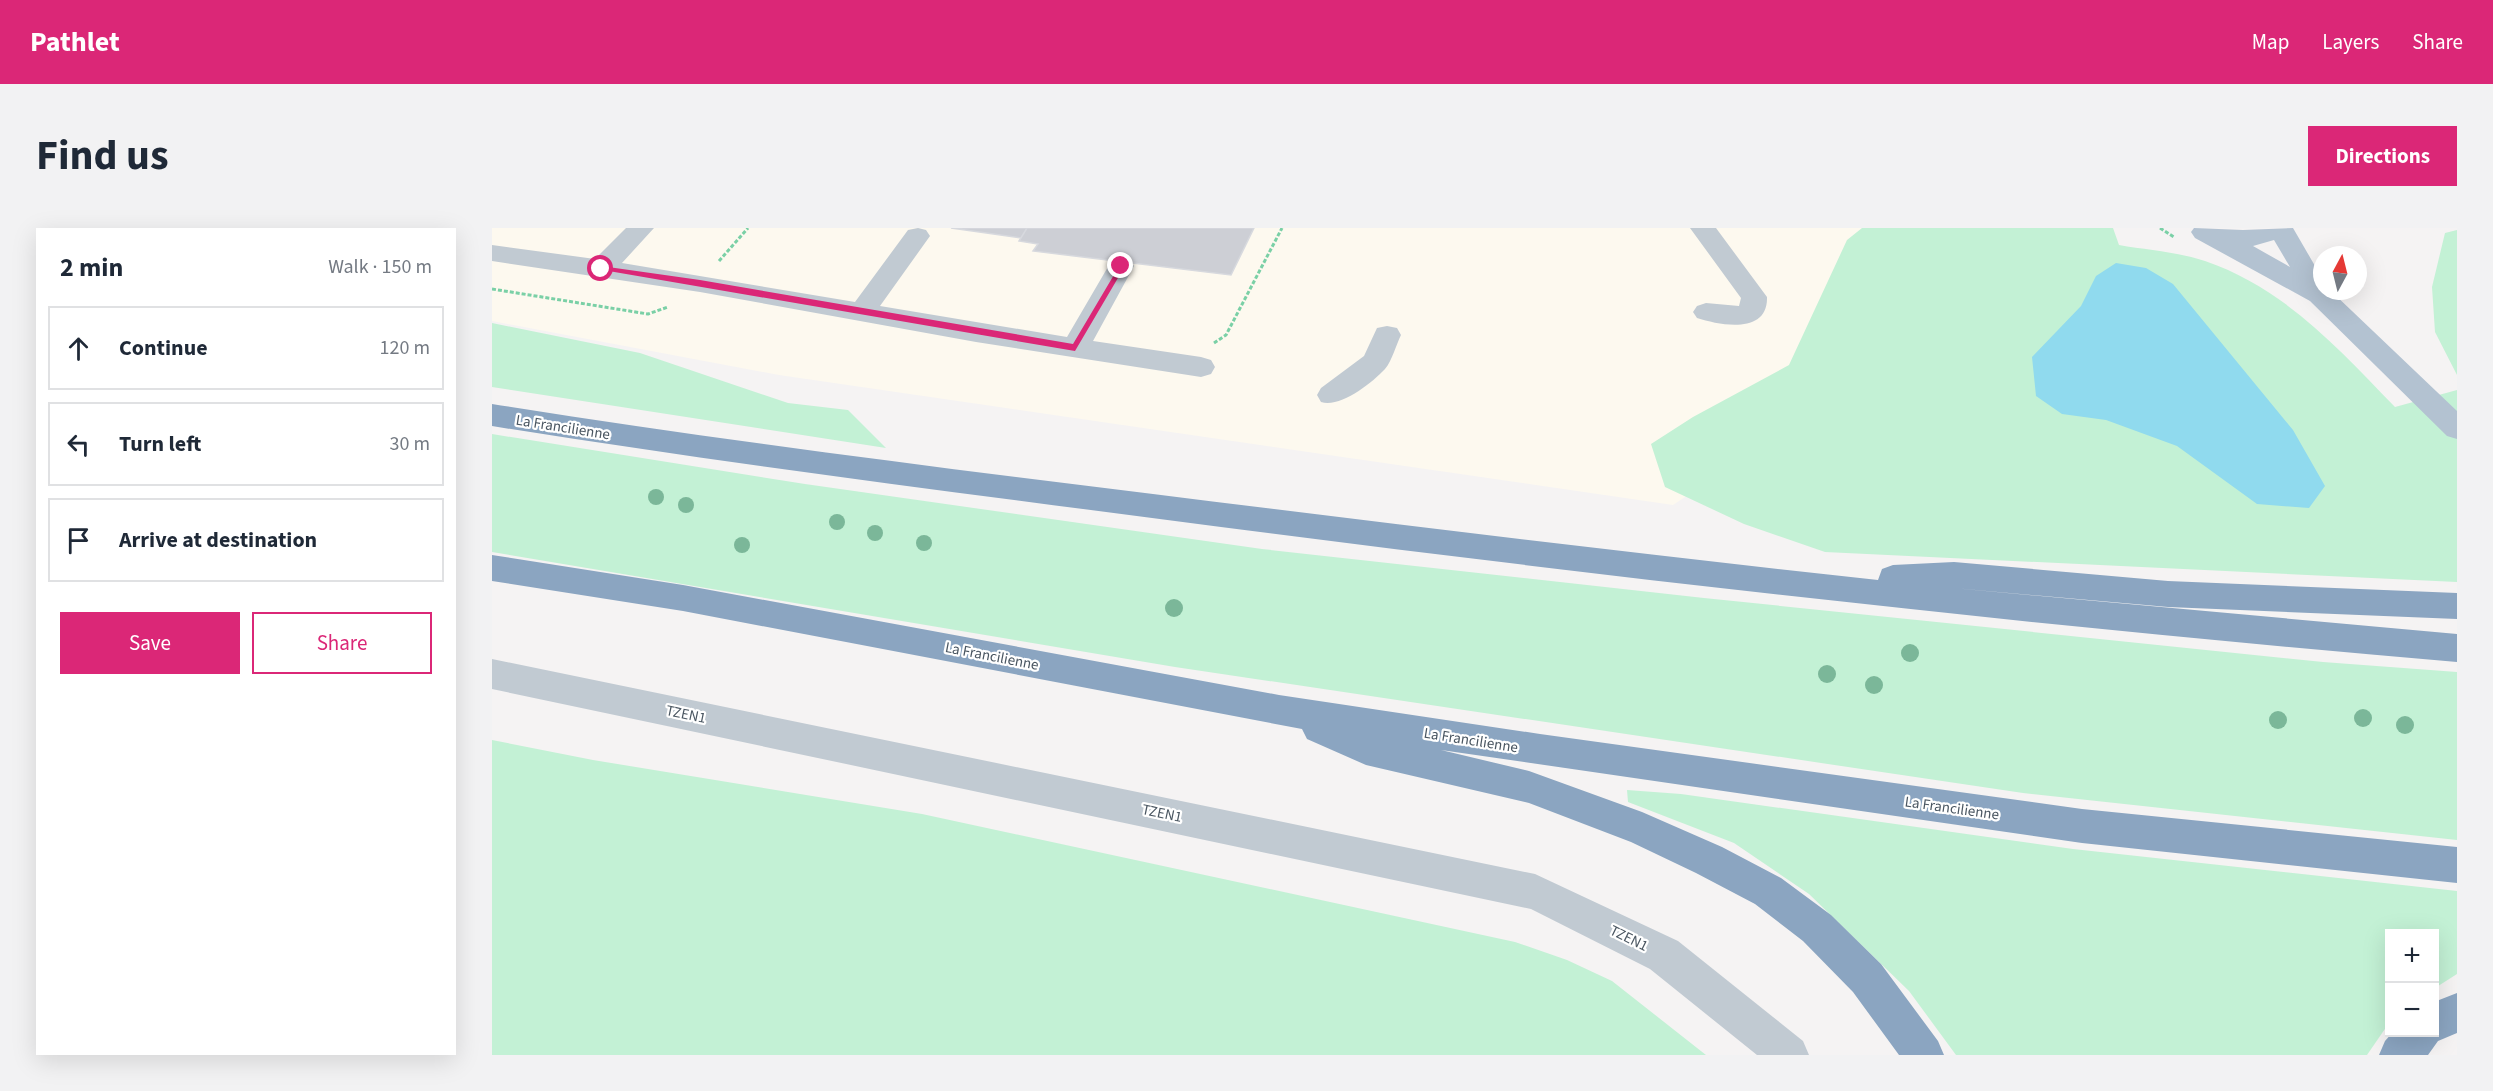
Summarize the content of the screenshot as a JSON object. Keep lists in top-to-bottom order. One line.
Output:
{"streets":{"highway":["La Francilienne"],"lane":["TZEN1"]},"north":"top","page":{"header":"Pathlet","nav":["Map","Layers","Share"],"title":"Find us","buttons":["Directions",["Save","Share"]],"heading":["2 min","Walk · 150 m"],"list":[["Continue","120 m"],["Turn left","30 m"],"Arrive at destination"],"map_buttons":["+","−"]}}
